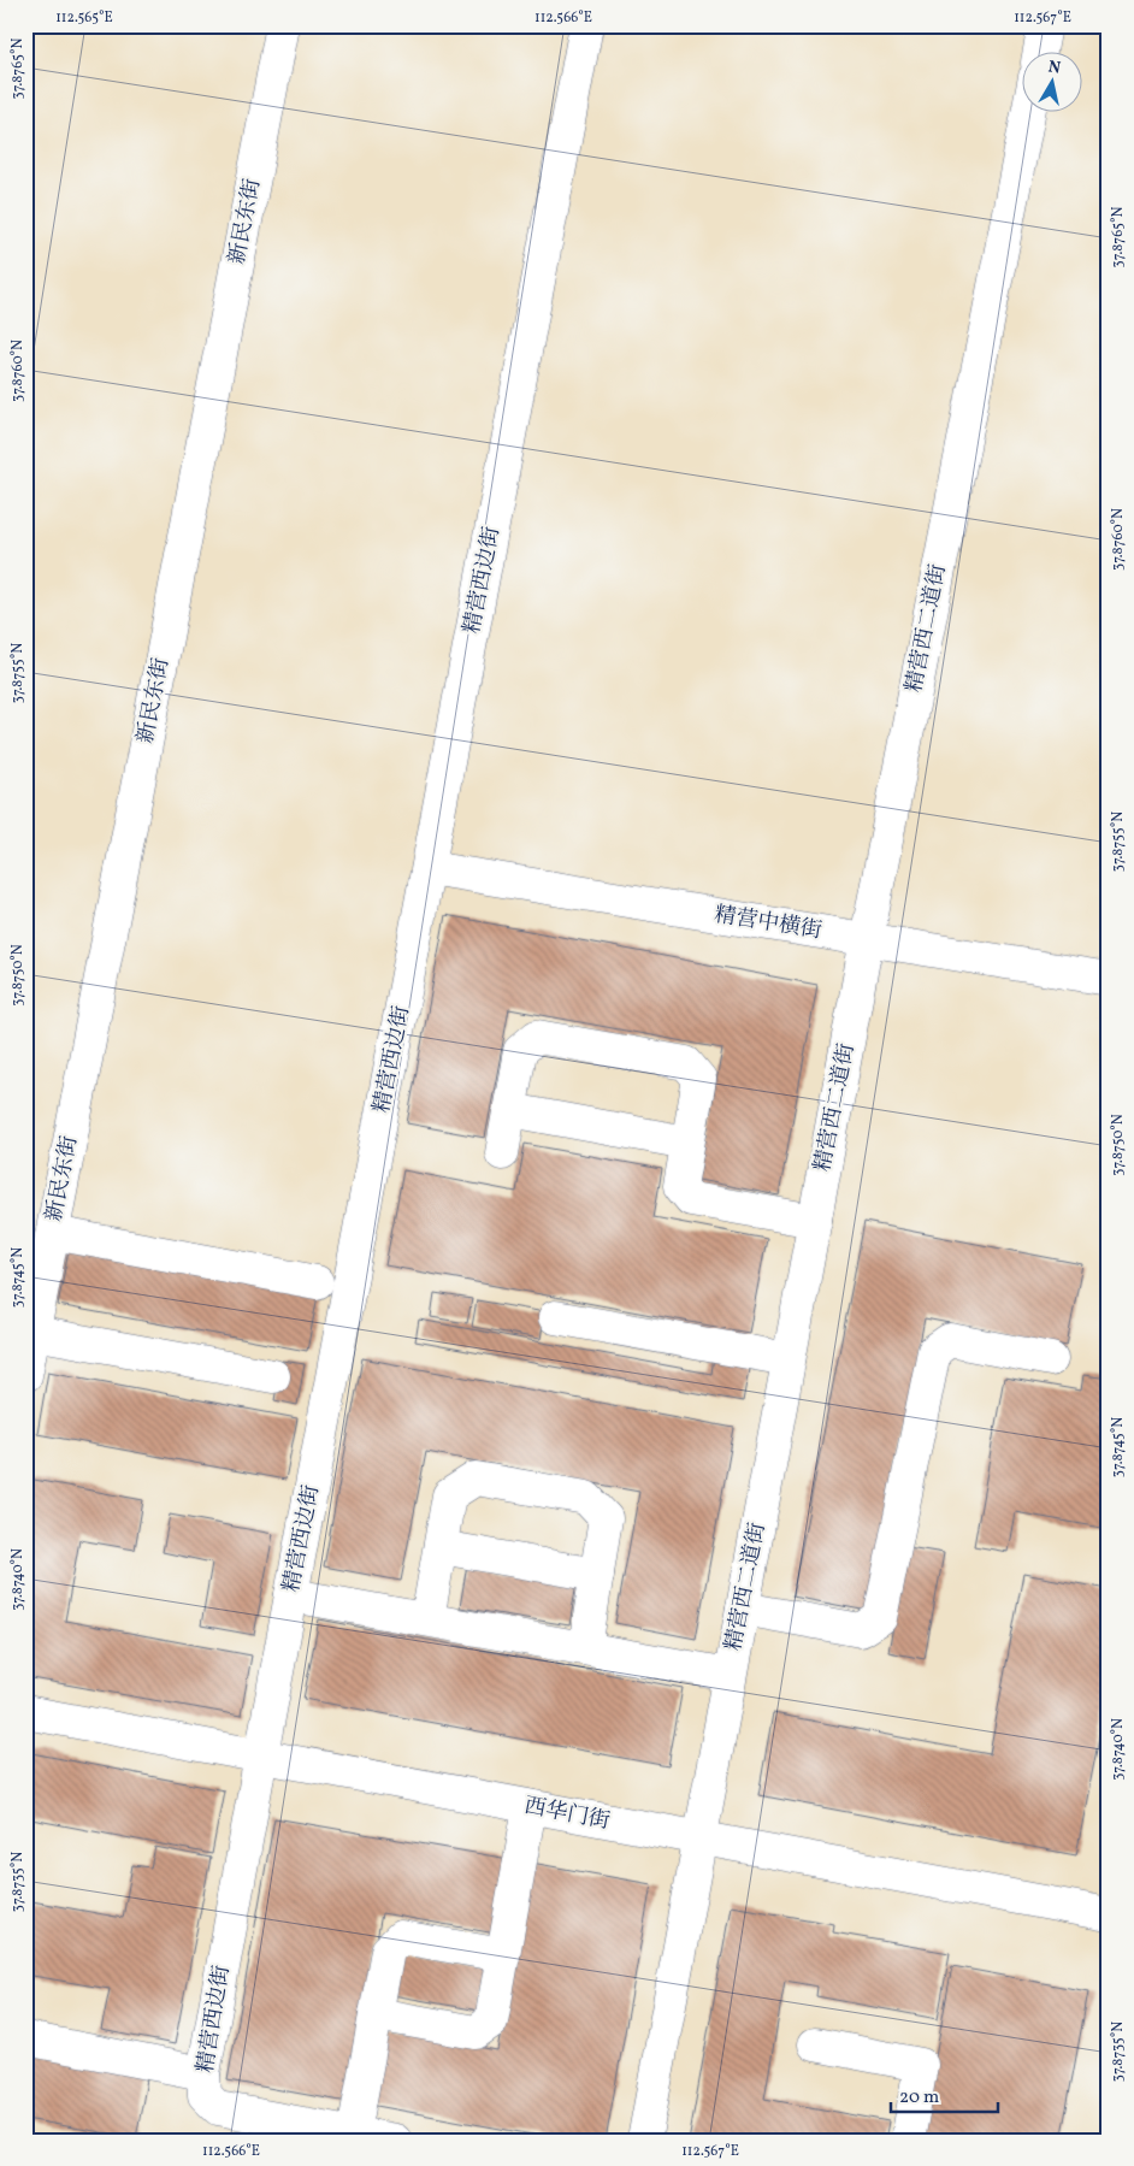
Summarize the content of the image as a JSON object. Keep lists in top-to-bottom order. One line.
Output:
{"streets":{"street":["新民东街","精营西边街","精营西二道街","精营中横街","西华门街"]},"crossings":[["精营西边街","精营中横街"],["精营西边街","西华门街"],["精营西二道街","精营中横街"],["精营西二道街","西华门街"]],"scale_bar":"20 m","north":"top","coordinates":["112.565°E","112.566°E","112.567°E","37.8765°N","37.8760°N","37.8755°N","37.8750°N","37.8745°N","37.8740°N","37.8735°N"]}
